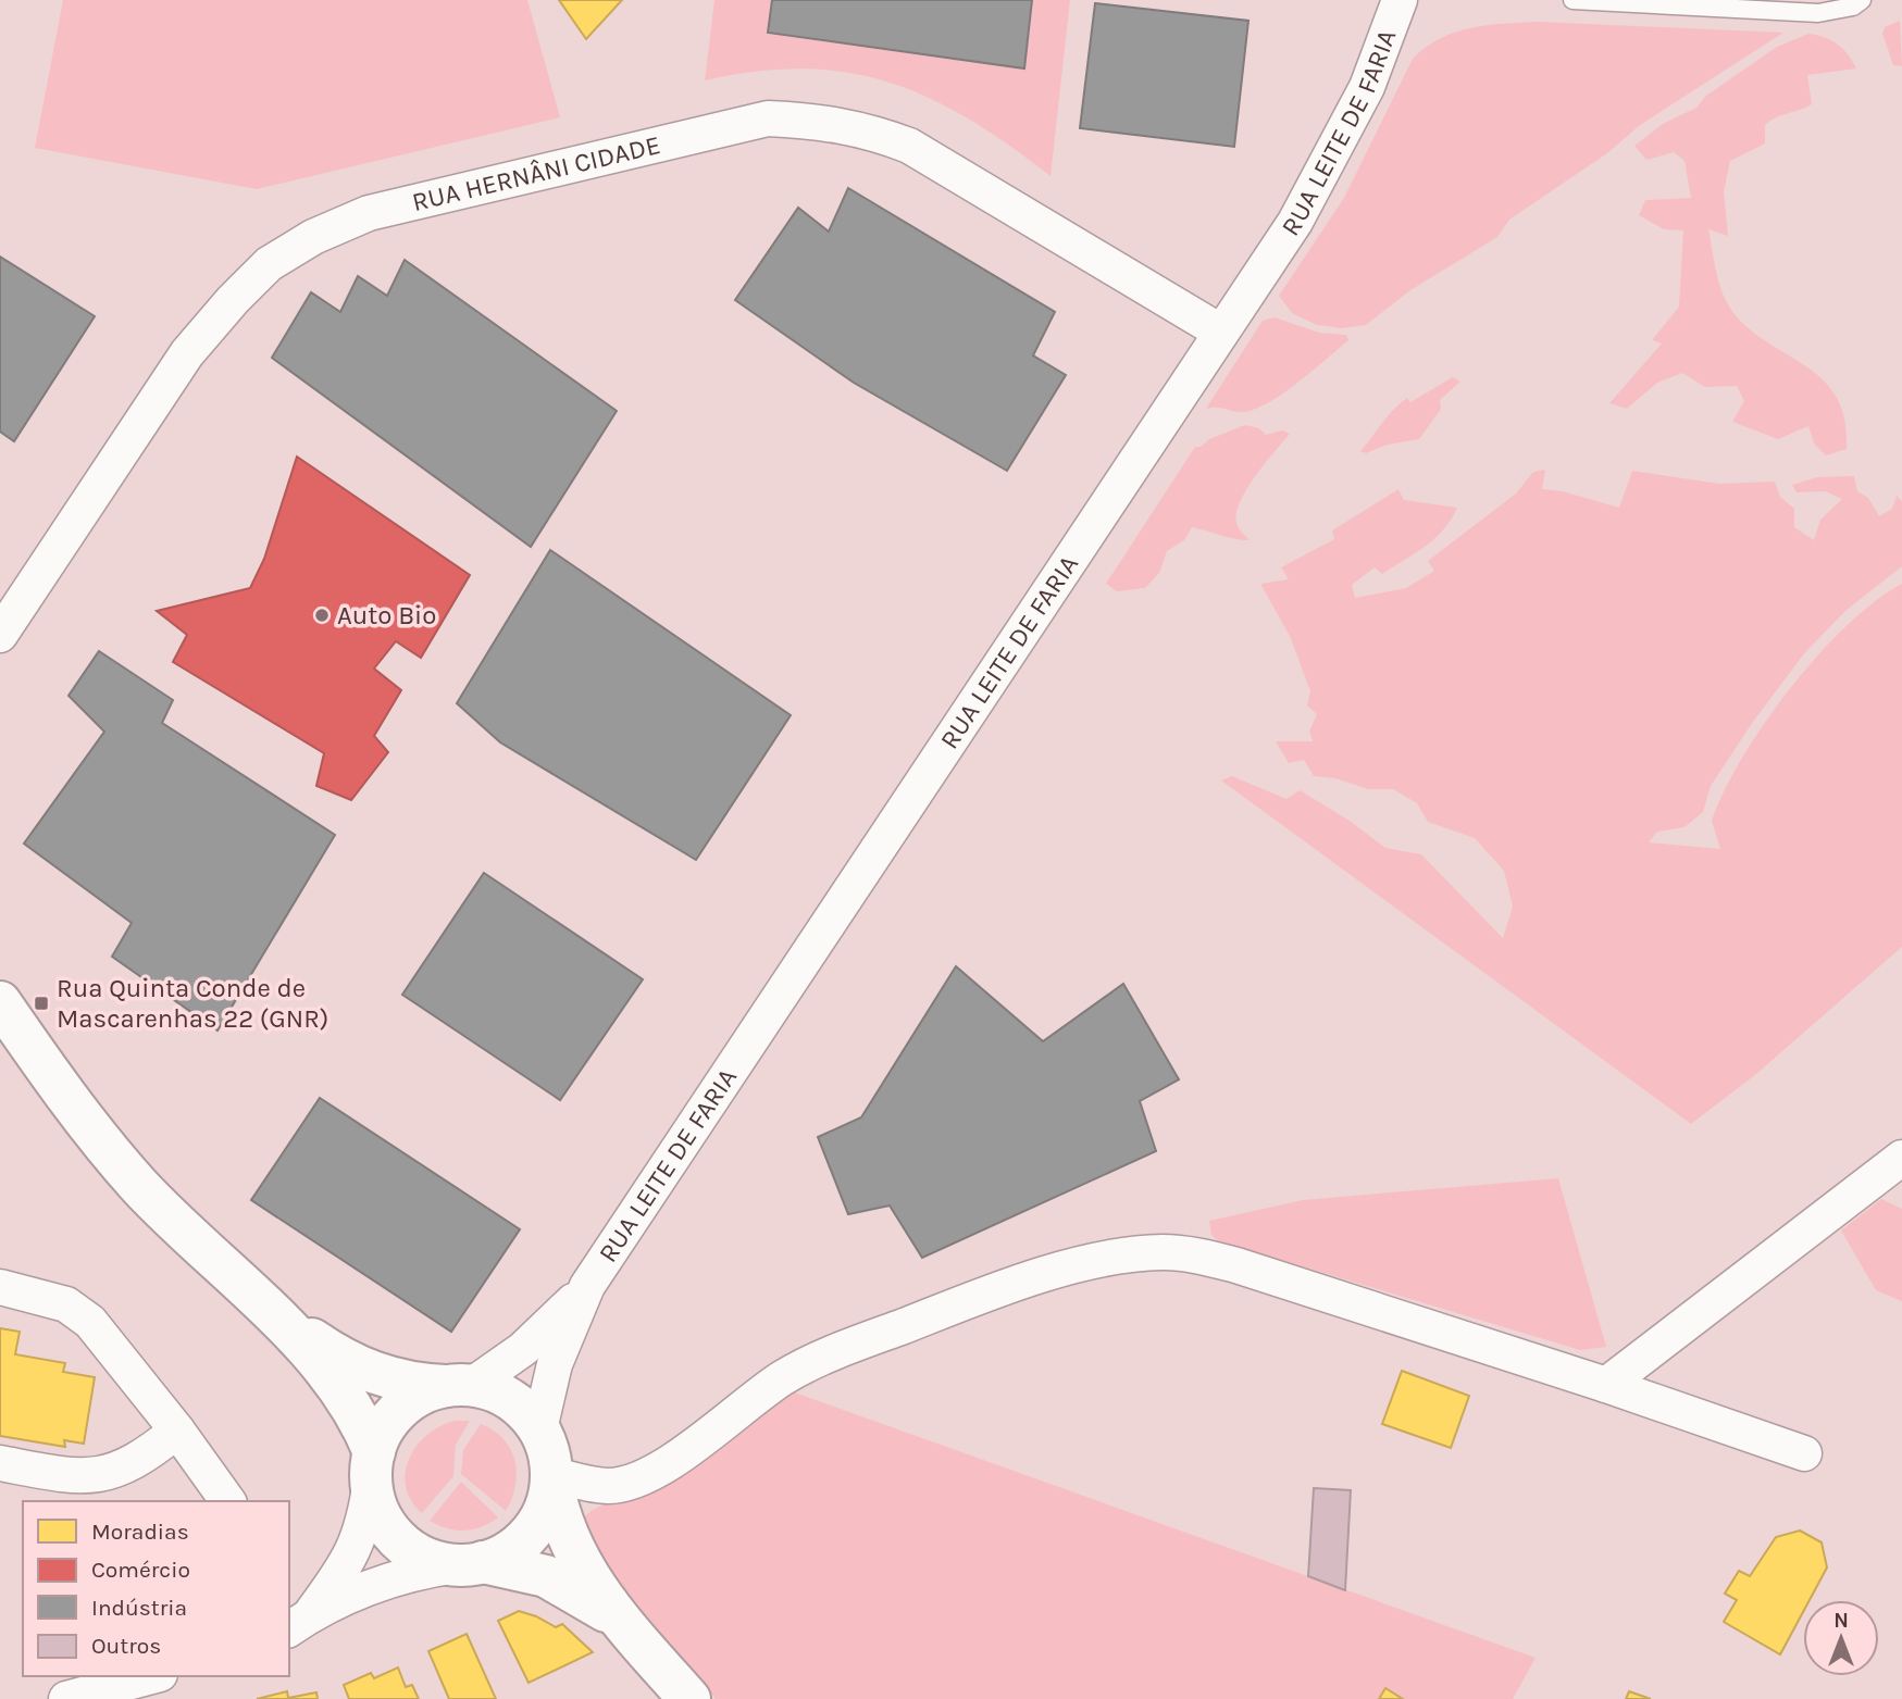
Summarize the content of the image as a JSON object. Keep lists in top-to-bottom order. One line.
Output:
{"streets":{"street":["RUA LEITE DE FARIA","RUA HERNÂNI CIDADE"]},"crossings":[["RUA LEITE DE FARIA","RUA HERNÂNI CIDADE"]],"places":{"other":["Auto Bio"],"transit":["Rua Quinta Conde de Mascarenhas 22 (GNR)"]},"legend":["Moradias","Comércio","Indústria","Outros"],"north":"top"}
